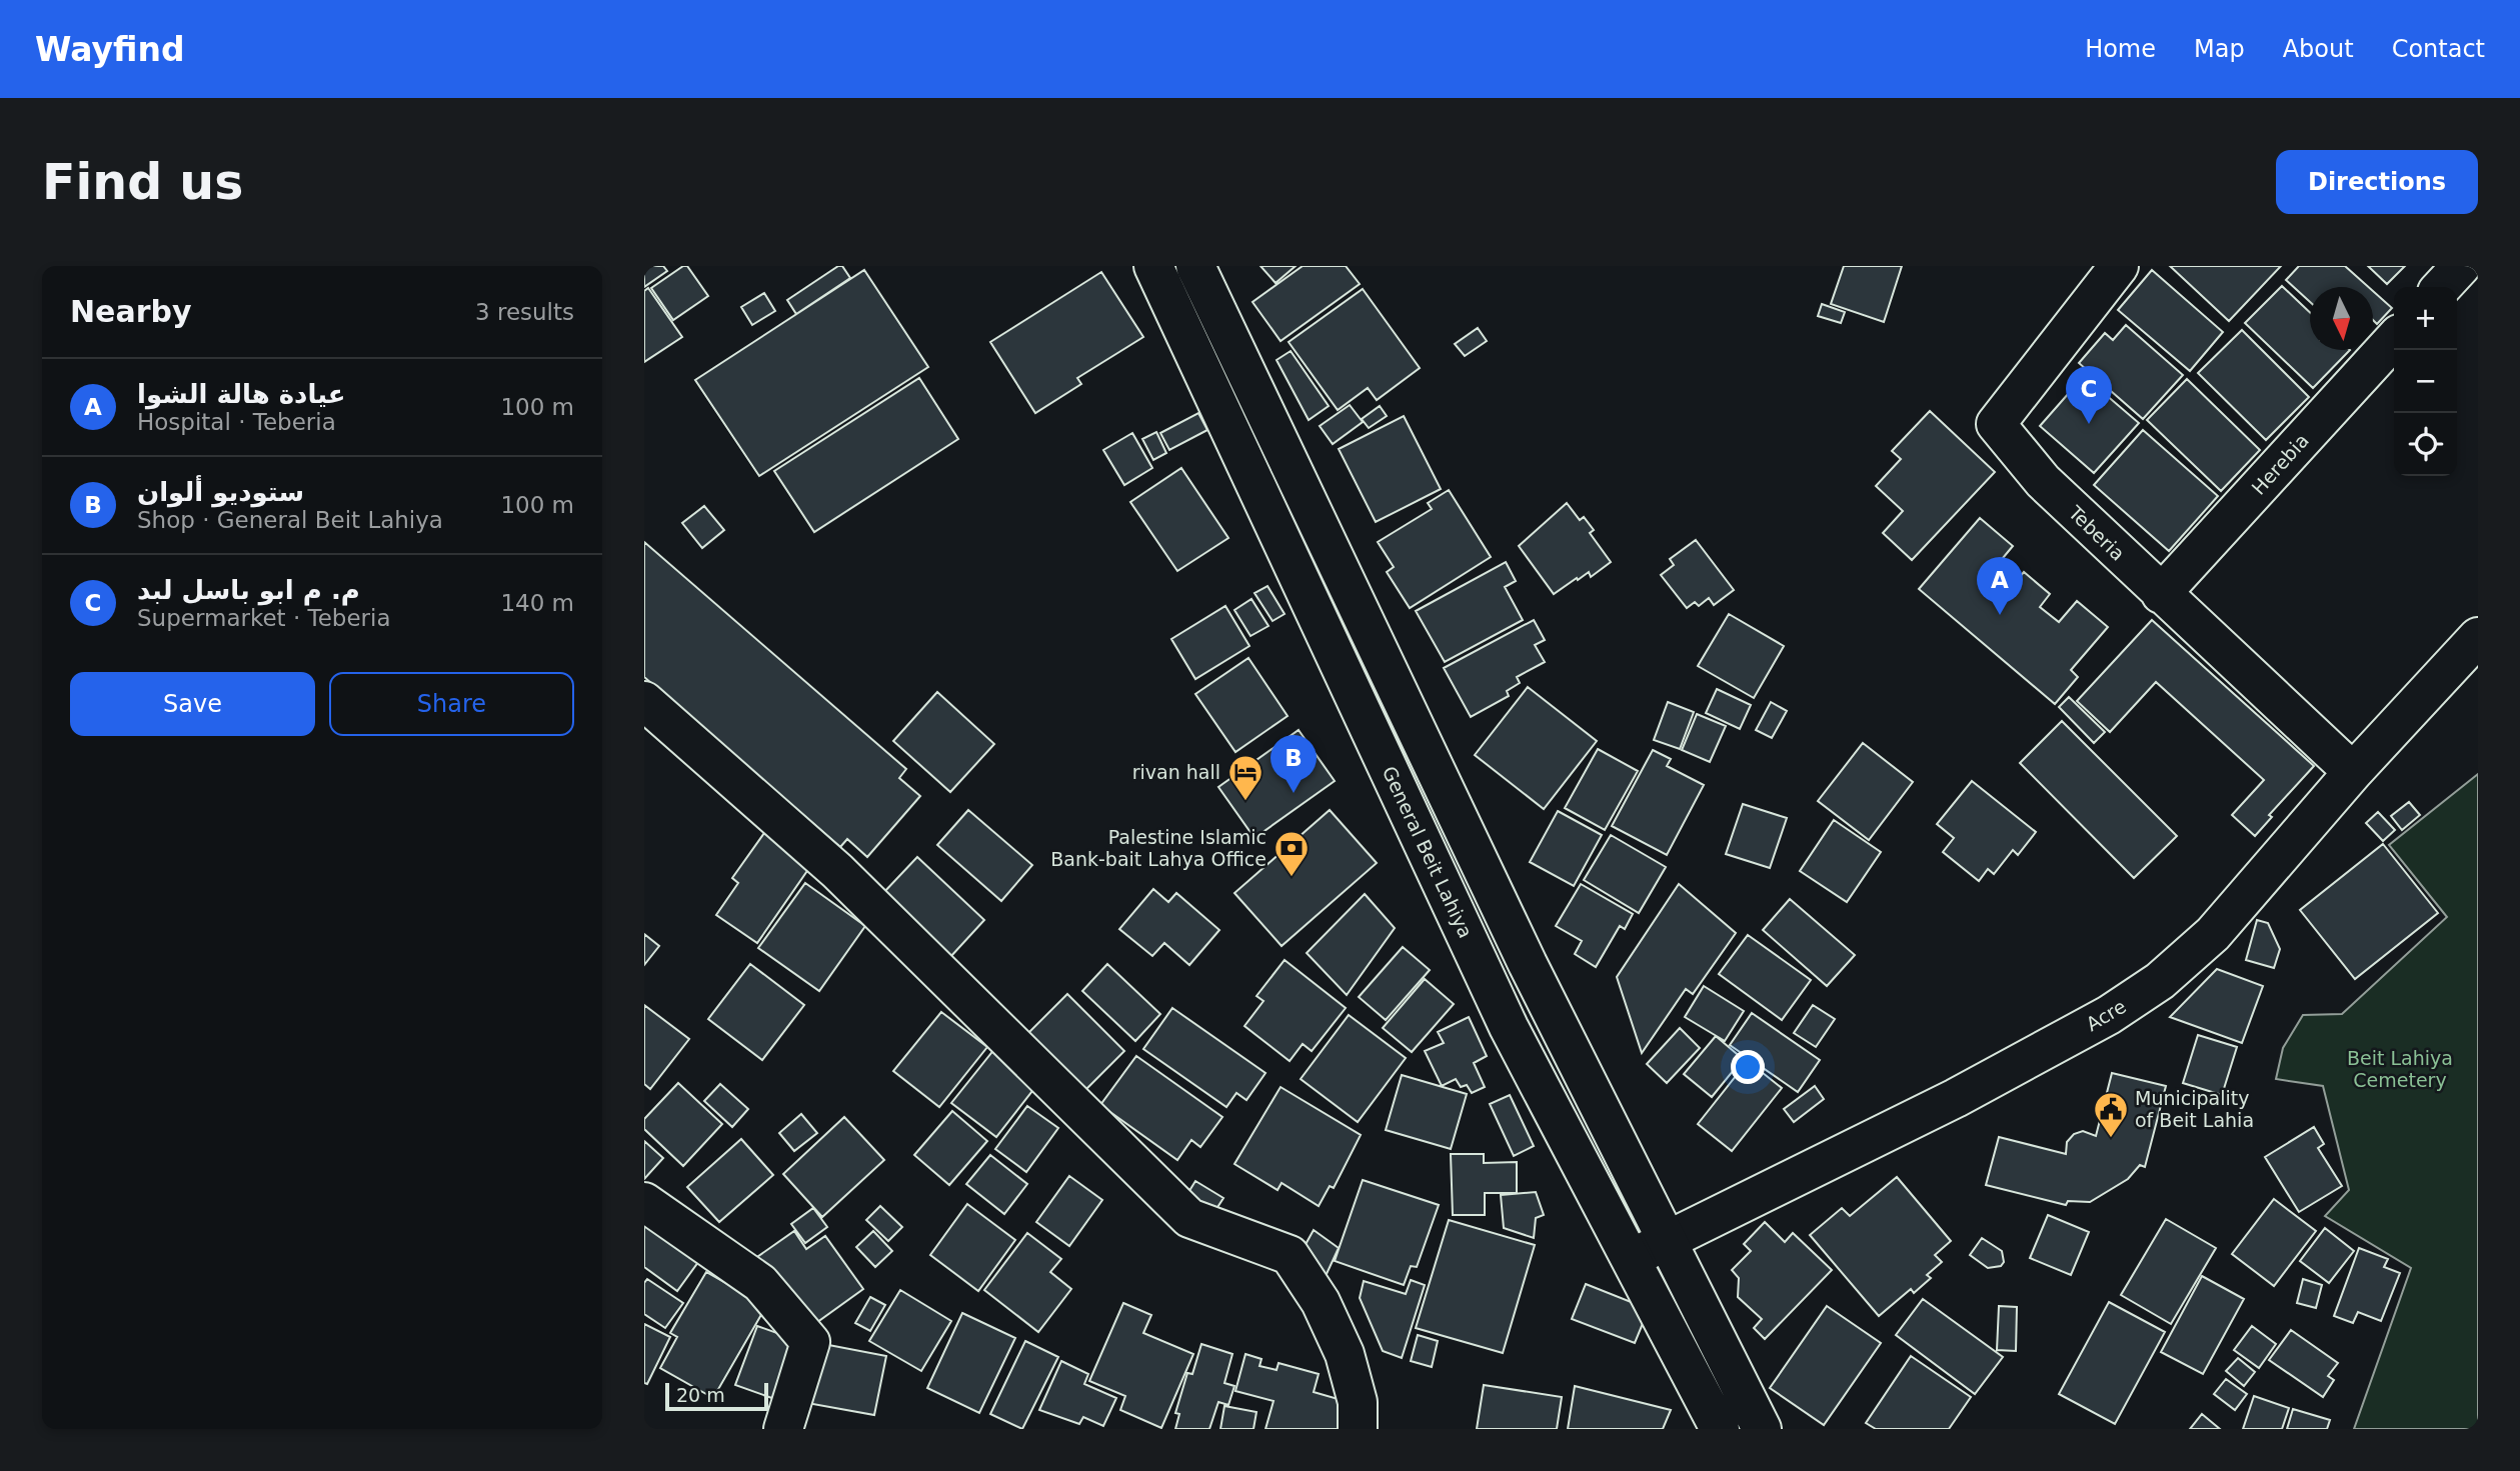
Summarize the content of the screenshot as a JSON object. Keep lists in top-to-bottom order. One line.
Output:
{"streets":{"main road":["Herebia","Teberia","General Beit Lahiya","Acre"]},"crossings":[["Herebia","Teberia"],["Teberia","Acre"],["General Beit Lahiya","Acre"]],"parks":["Beit Lahiya Cemetery"],"places":{"hotel":["rivan hall"],"bank":["Palestine Islamic Bank-bait Lahya Office"],"public building":["Municipality of Beit Lahia"]},"scale_bar":"20 m","north":"bottom","page":{"header":"Wayfind","nav":["Home","Map","About","Contact"],"buttons":["Directions",["Save","Share"]],"title":"Find us","heading":["Nearby","3 results"],"map_buttons":["+","−"],"list":[{"mark":"A","name":"عيادة هالة الشوا","note":"Hospital · Teberia","value":"100 m"},{"mark":"B","name":"ستوديو ألوان","note":"Shop · General Beit Lahiya","value":"100 m"},{"mark":"C","name":"م. م ابو باسل لبد","note":"Supermarket · Teberia","value":"140 m"}],"pins":["C","A","B"],"scale":"20 m"}}
